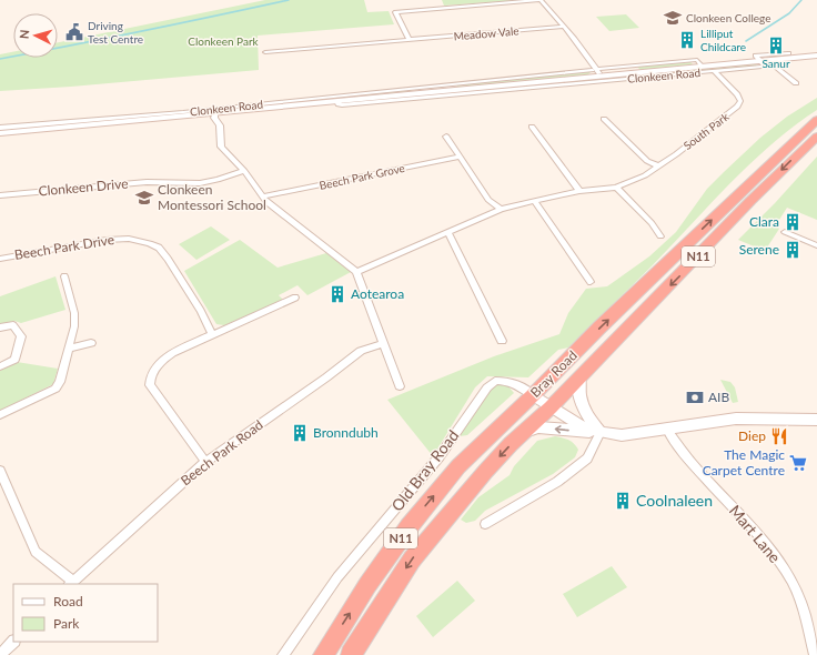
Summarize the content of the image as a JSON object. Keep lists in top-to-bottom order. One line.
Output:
{"streets":{"highway":["N11","Bray Road"],"main road":["Clonkeen Road","Old Bray Road"],"street":["Meadow Vale","South Park","Beech Park Grove","Clonkeen Drive","Beech Park Drive","Beech Park Road","Mart Lane"]},"crossings":[["Clonkeen Road","South Park"],["Bray Road","Old Bray Road"],["Old Bray Road","Mart Lane"]],"parks":["Clonkeen Park"],"places":{"school or university":["Clonkeen College","Clonkeen Montessori School"],"public building":["Driving Test Centre"],"building":["Lilliput Childcare","Sanur","Clara","Serene","Aotearoa","Bronndubh","Coolnaleen"],"bank":["AIB"],"restaurant":["Diep"],"supermarket":["The Magic Carpet Centre"]},"legend":["Road","Park"],"north":"left"}
